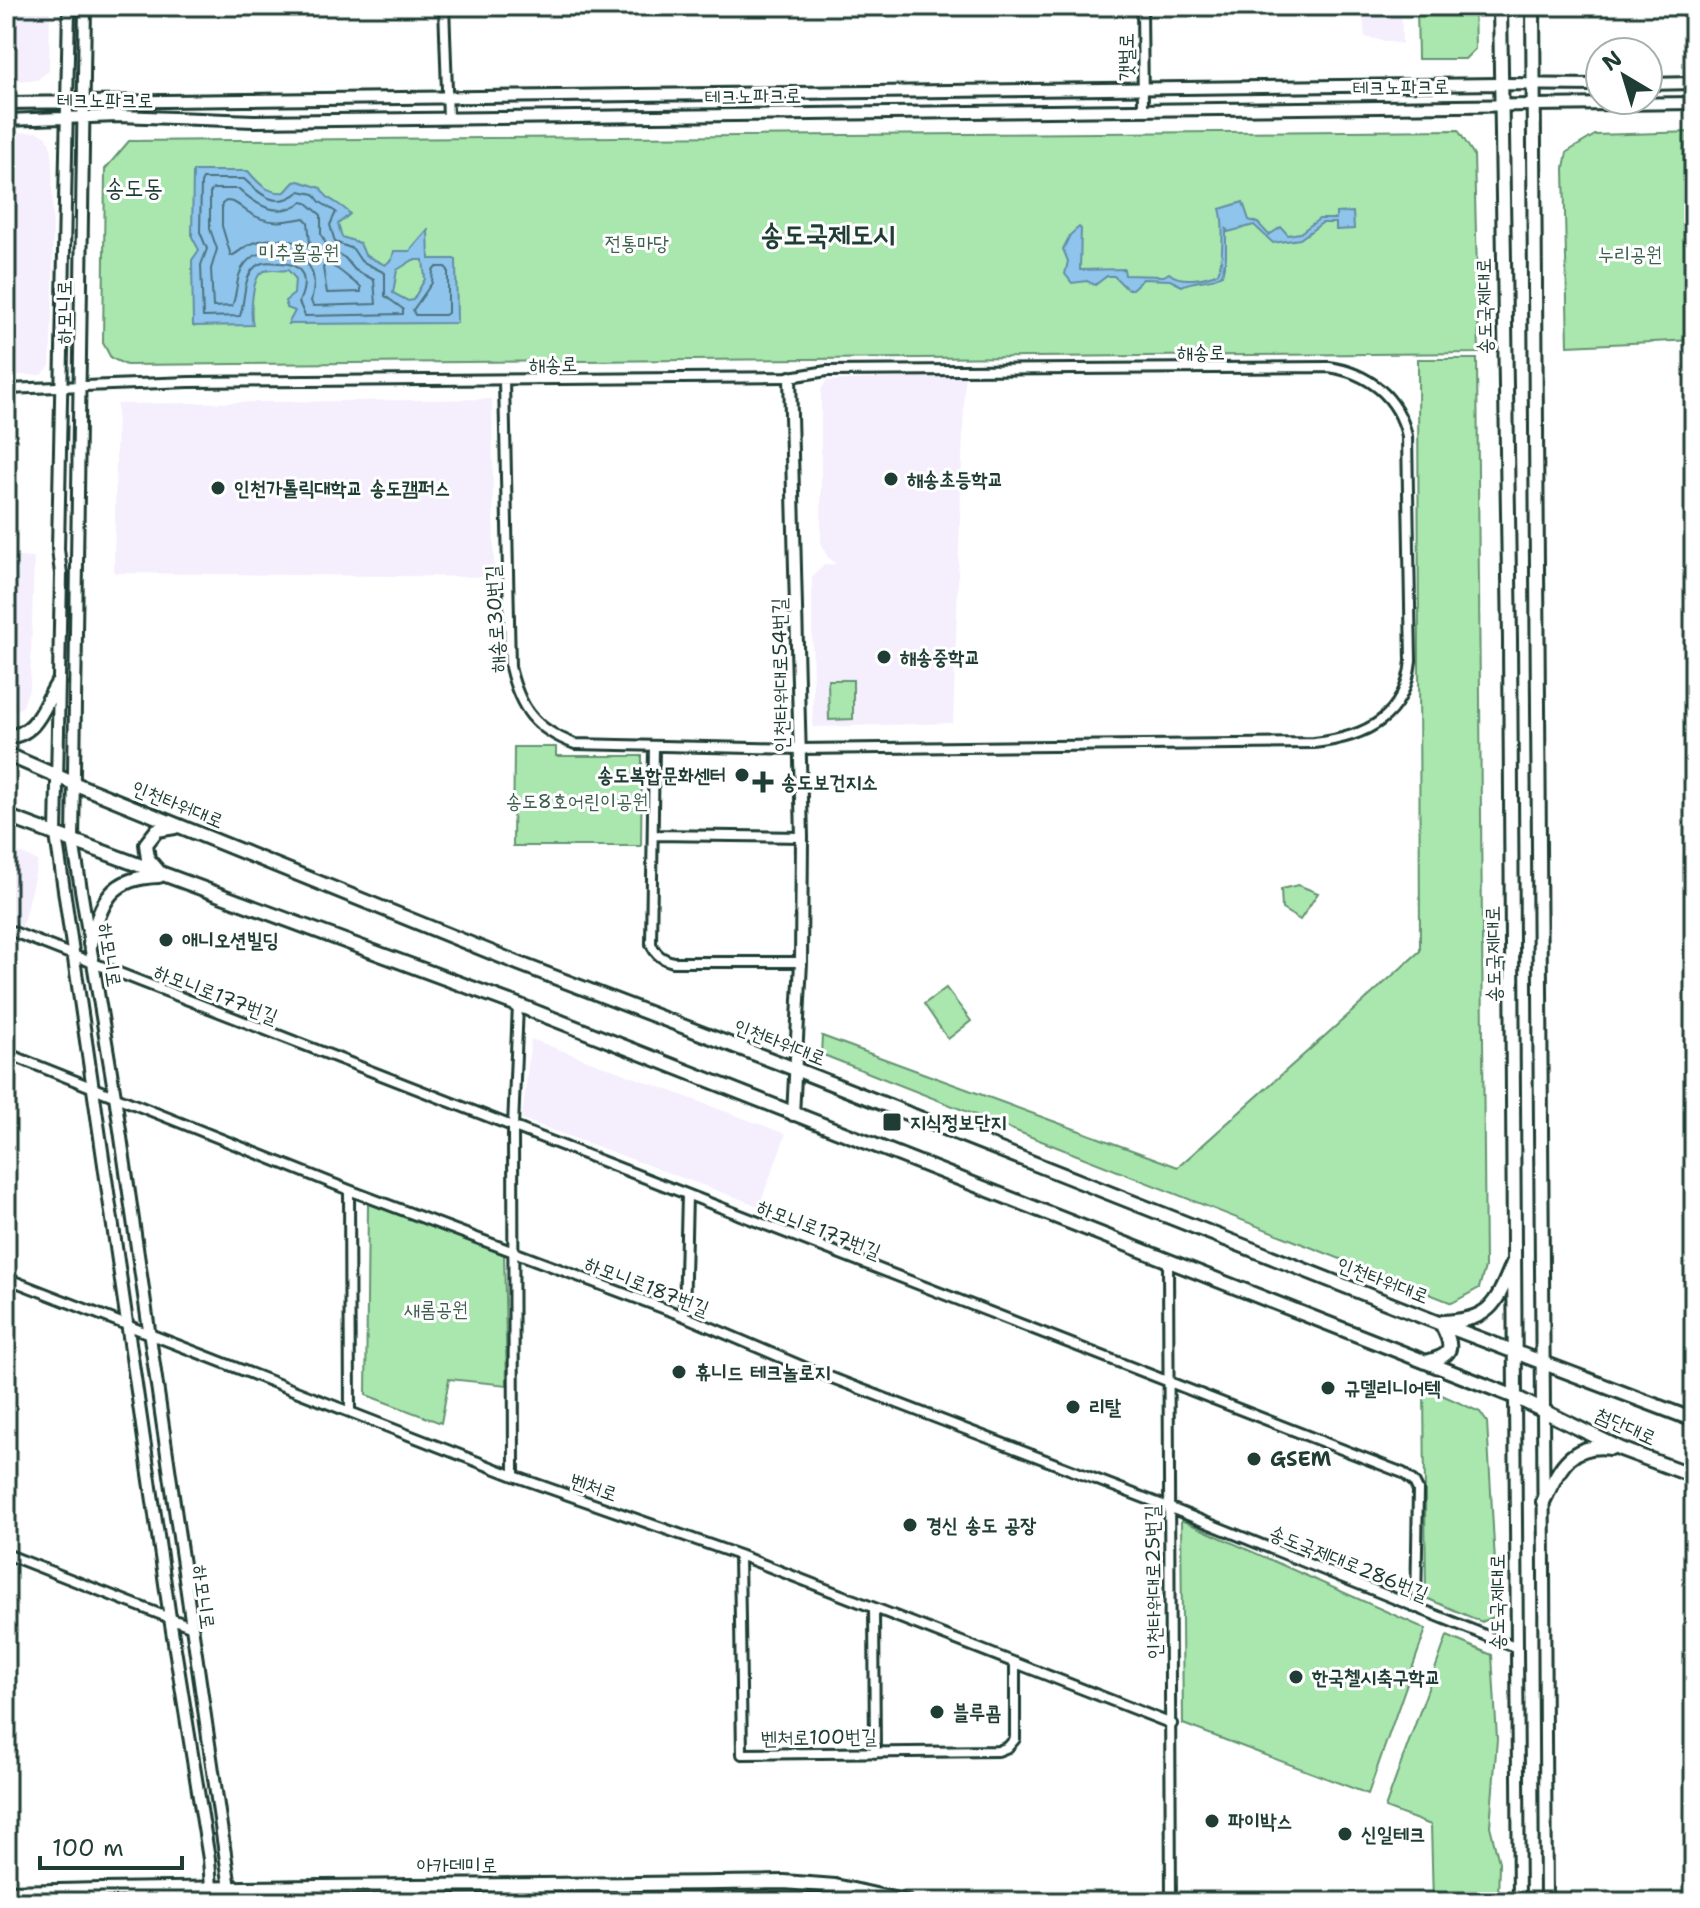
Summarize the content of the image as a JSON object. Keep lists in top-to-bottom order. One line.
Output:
{"streets":{"main road":["송도국제대로","인천타워대로","첨단대로","아카데미로"],"street":["갯벌로","테크노파크로","하모니로","해송로","해송로30번길","인천타워대로54번길","하모니로177번길","하모니로187번길","벤처로","송도국제대로286번길","인천타워대로25번길","벤처로100번길"]},"crossings":[["갯벌로","테크노파크로"],["테크노파크로","송도국제대로"],["테크노파크로","하모니로"],["송도국제대로","인천타워대로"],["송도국제대로","송도국제대로286번길"],["하모니로","해송로"],["하모니로","인천타워대로"],["하모니로","하모니로177번길"],["하모니로","하모니로187번길"],["하모니로","벤처로"],["하모니로","아카데미로"],["해송로","해송로30번길"],["해송로","인천타워대로54번길"],["해송로30번길","인천타워대로54번길"],["인천타워대로54번길","인천타워대로"],["인천타워대로","첨단대로"],["하모니로177번길","송도국제대로286번길"],["하모니로177번길","인천타워대로25번길"],["하모니로187번길","송도국제대로286번길"],["하모니로187번길","인천타워대로25번길"],["벤처로","인천타워대로25번길"],["벤처로","벤처로100번길"],["송도국제대로286번길","인천타워대로25번길"]],"districts":["송도동","송도국제도시"],"parks":["전통마당","미추홀공원","누리공원","송도8호어린이공원","새롬공원"],"places":{"other":["해송초등학교","인천가톨릭대학교 송도캠퍼스","해송중학교","송도복합문화센터","애니오션빌딩","휴니드 테크놀로지","규델리니어텍","리탈","GSEM","경신 송도 공장","한국첼시축구학교","블루콤","파이박스","신일테크"],"health":["송도보건지소"],"transit":["지식정보단지"]},"scale_bar":"100 m","north":"top left"}
